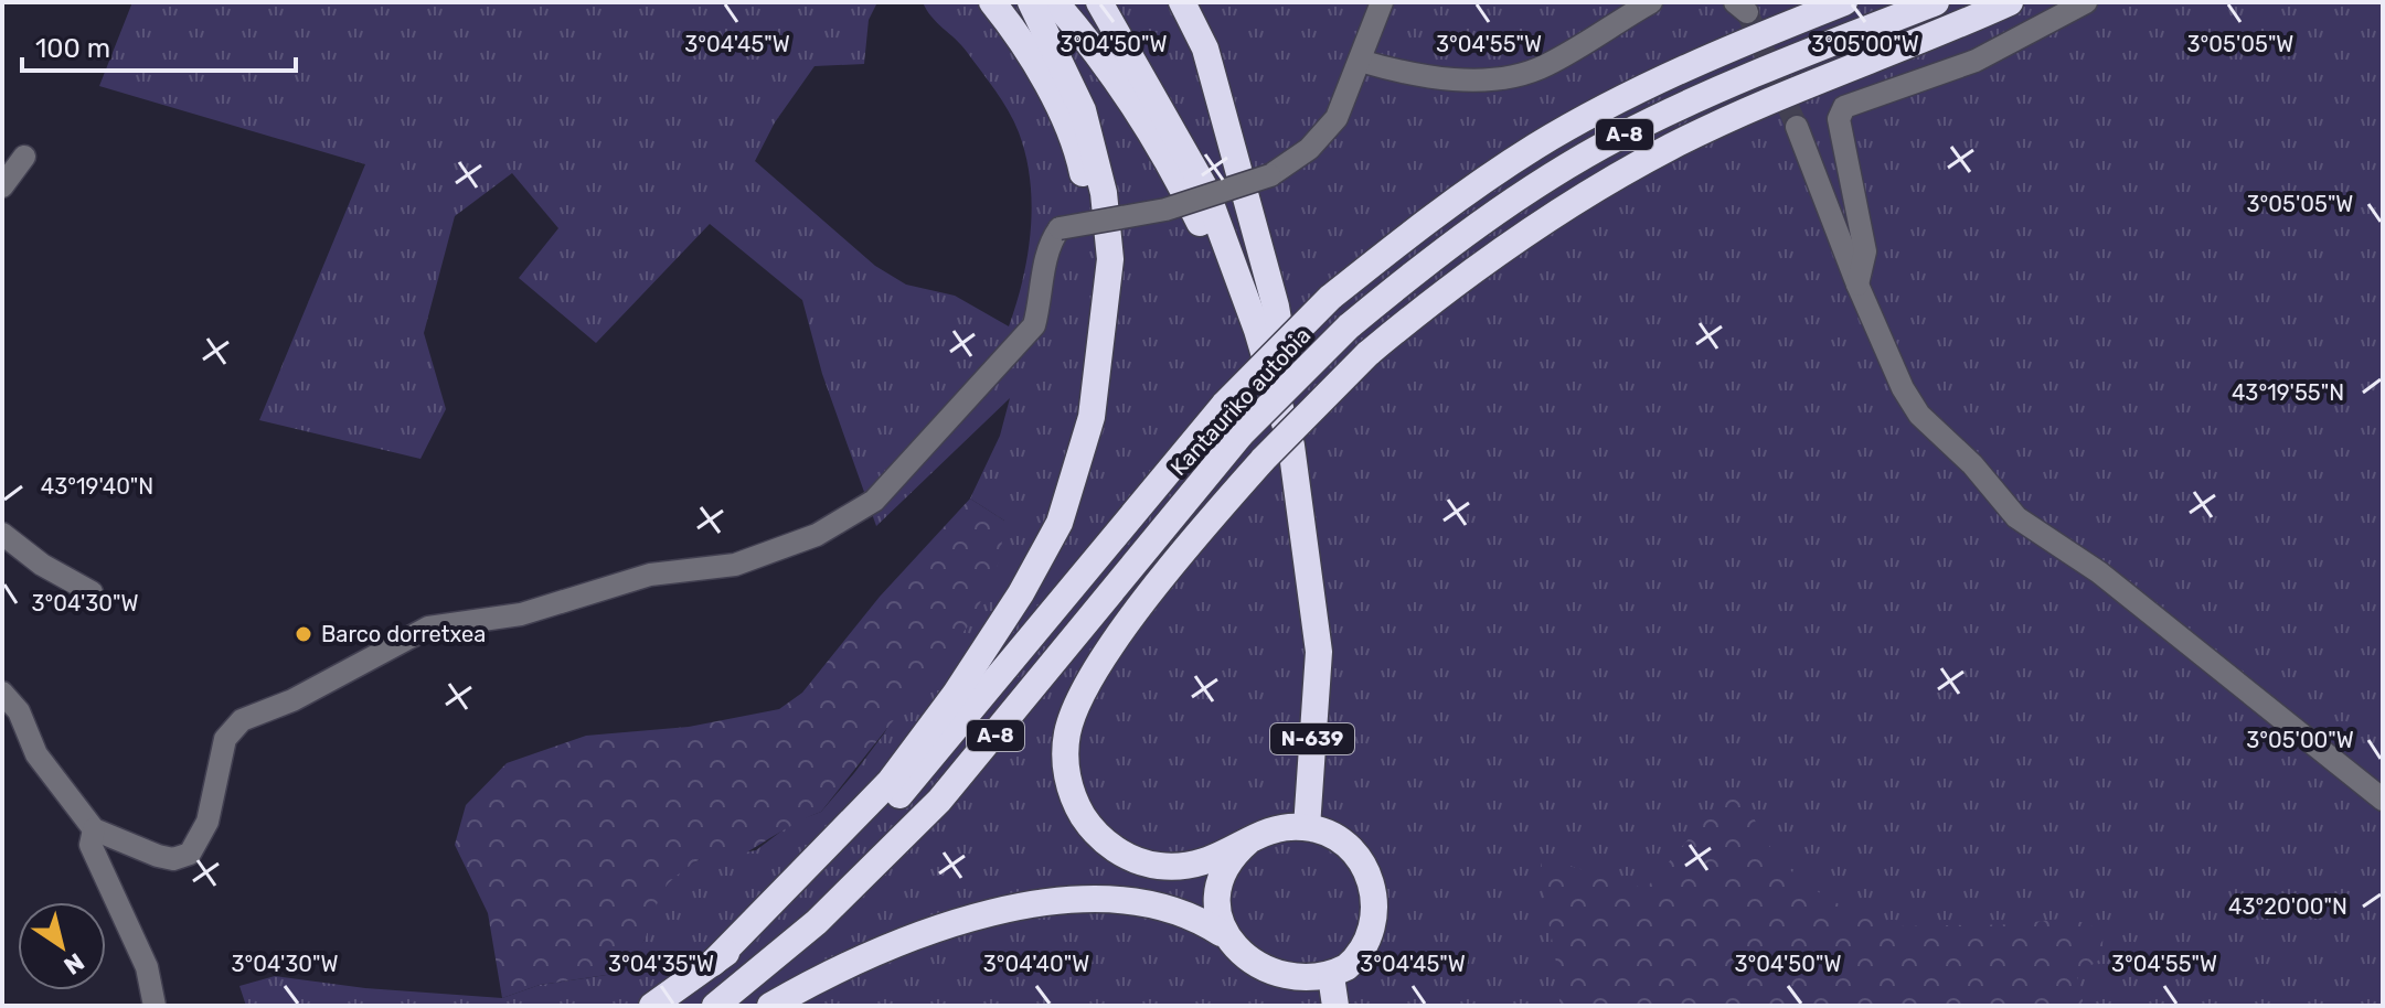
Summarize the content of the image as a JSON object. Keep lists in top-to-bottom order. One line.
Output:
{"streets":{"highway":["A-8","Kantauriko autobia","N-639"]},"places":["Barco dorretxea"],"scale_bar":"100 m","north":"bottom right","coordinates":["3°04'50\"W","3°04'55\"W","3°05'00\"W","3°04'45\"W","3°05'05\"W","43°19'55\"N","43°19'40\"N","3°04'30\"W","43°20'00\"N","3°04'35\"W","3°04'40\"W"]}
